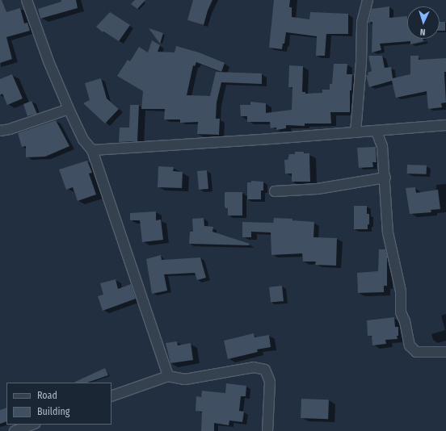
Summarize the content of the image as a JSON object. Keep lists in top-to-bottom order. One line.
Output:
{"legend":["Road","Building"],"north":"bottom"}
